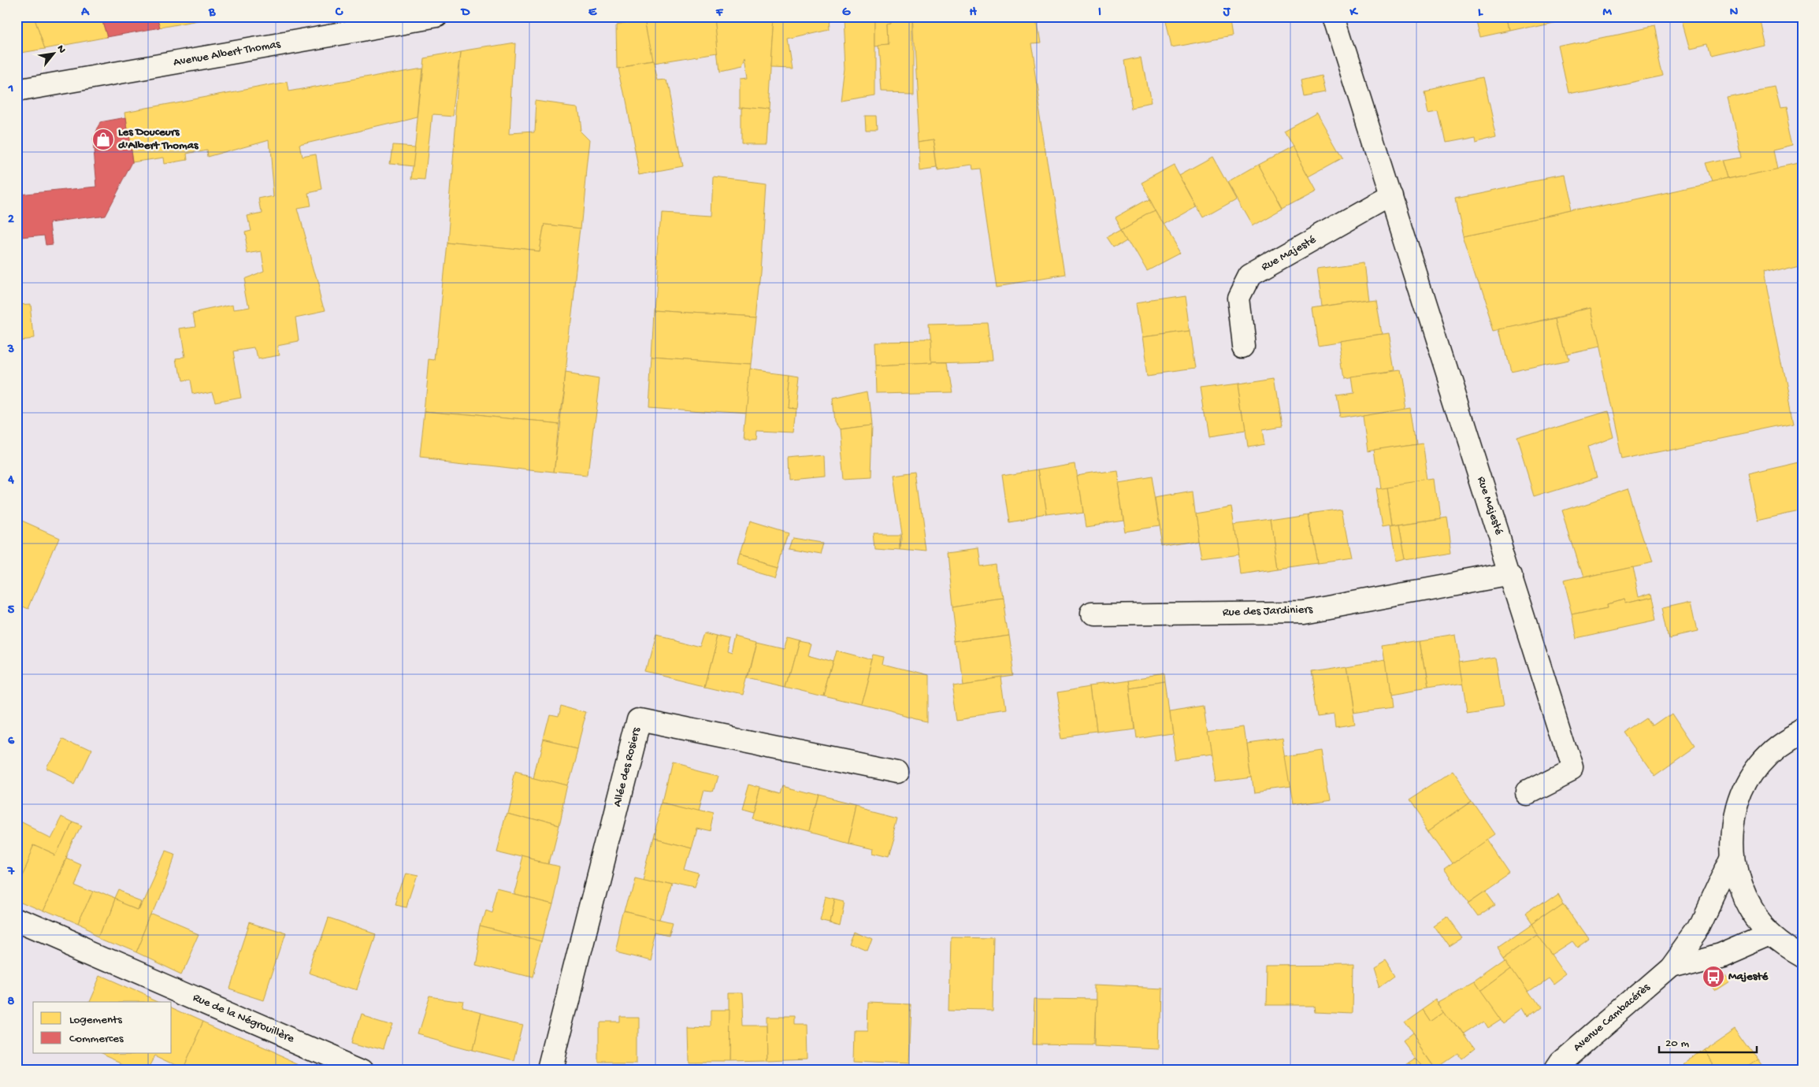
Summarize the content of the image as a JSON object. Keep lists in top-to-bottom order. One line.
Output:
{"streets":{"street":["Avenue Albert Thomas","Rue Majesté","Rue des Jardiniers","Allée des Rosiers","Avenue Cambacérès","Rue de la Négrouillère"]},"crossings":[["Rue Majesté","Rue des Jardiniers"]],"places":{"shop":["Les Douceurs d'Albert Thomas"],"bus stop":["Majesté"]},"legend":["Logements","Commerces"],"scale_bar":"20 m","north":"top right","grid":{"columns":["A","B","C","D","E","F","G","H","I","J","K","L","M","N"],"rows":["1","2","3","4","5","6","7","8"]}}
